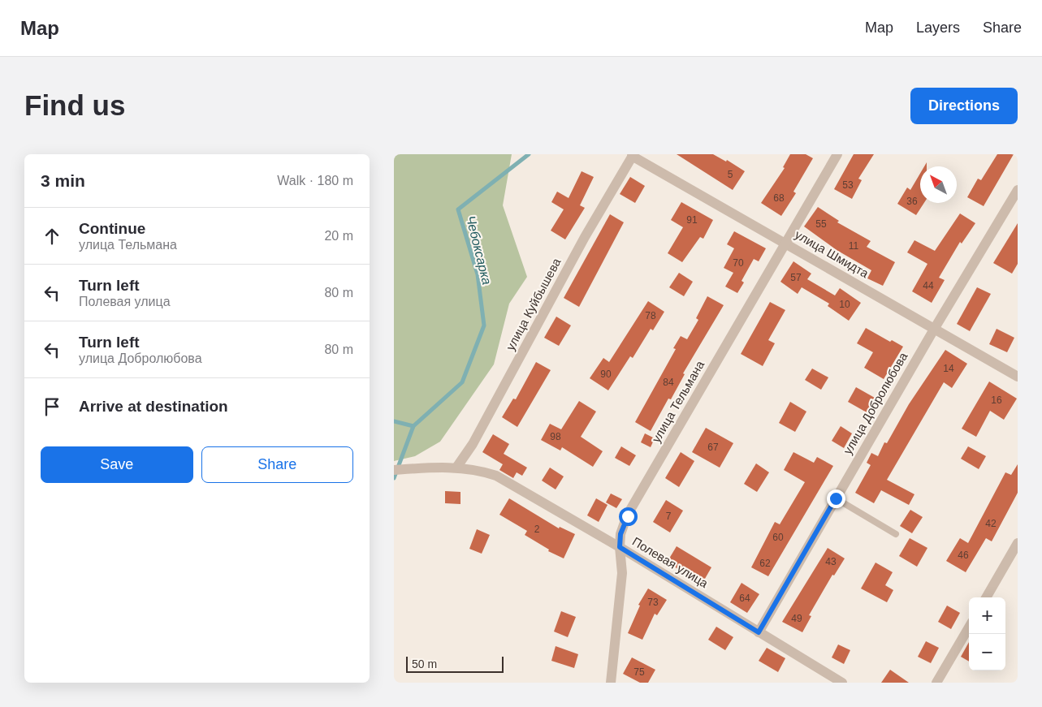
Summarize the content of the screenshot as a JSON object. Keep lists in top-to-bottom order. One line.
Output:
{"streets":{"street":["улица Шмидта","улица Куйбышева","улица Тельмана","улица Добролюбова","Полевая улица"]},"crossings":[["улица Шмидта","улица Куйбышева"],["улица Шмидта","улица Тельмана"],["улица Шмидта","улица Добролюбова"],["улица Куйбышева","Полевая улица"],["улица Тельмана","Полевая улица"],["улица Добролюбова","Полевая улица"]],"water":["Чебоксарка"],"house_numbers":["5","53","68","36","91","55","11","70","57","44","10","78","14","90","84","16","98","67","7","42","2","60","46","43","62","64","73","49","75"],"scale_bar":"50 m","north":"top left","page":{"header":"Map","nav":["Map","Layers","Share"],"buttons":["Directions",["Save","Share"]],"title":"Find us","heading":["3 min","Walk · 180 m"],"list":[["Continue","улица Тельмана","20 m"],["Turn left","Полевая улица","80 m"],["Turn left","улица Добролюбова","80 m"],"Arrive at destination"],"map_buttons":["+","−"],"scale":"50 m"}}
